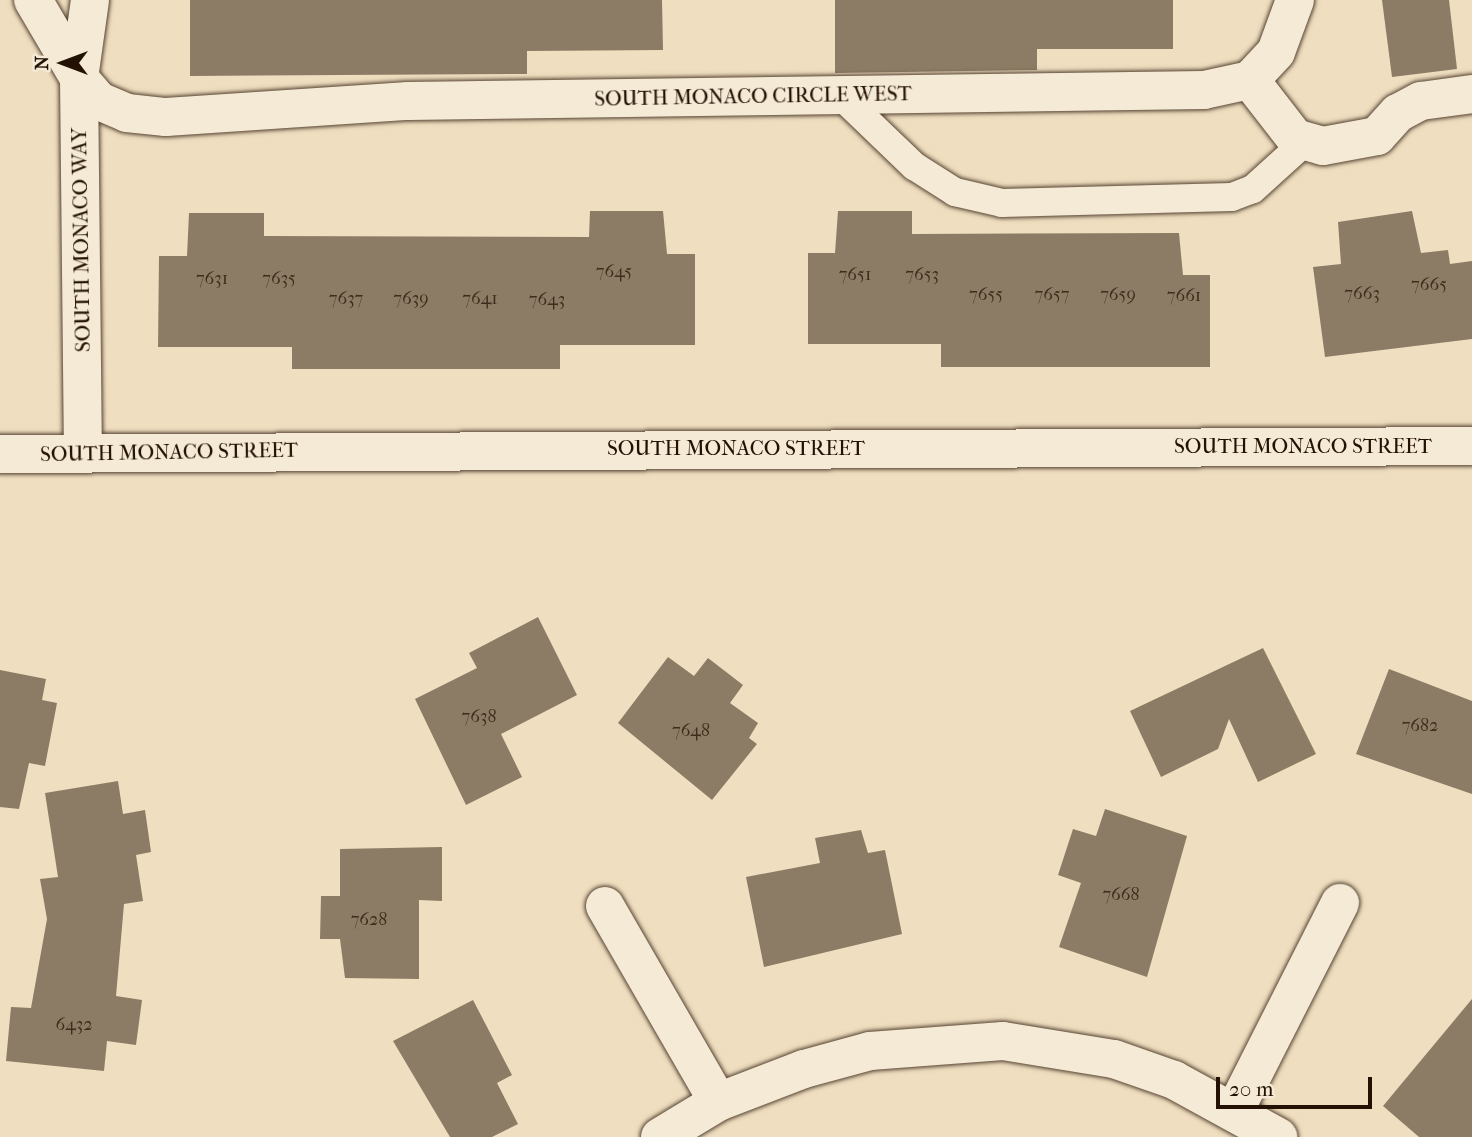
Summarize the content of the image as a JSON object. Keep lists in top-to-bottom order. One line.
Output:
{"streets":{"street":["SOUTH MONACO CIRCLE WEST","SOUTH MONACO WAY","SOUTH MONACO STREET"]},"crossings":[["SOUTH MONACO CIRCLE WEST","SOUTH MONACO WAY"],["SOUTH MONACO WAY","SOUTH MONACO STREET"]],"house_numbers":["7645","7651","7653","7631","7635","7665","7663","7655","7657","7659","7661","7637","7639","7641","7643","7638","7682","7648","7668","7628","6432"],"scale_bar":"20 m","north":"left"}
